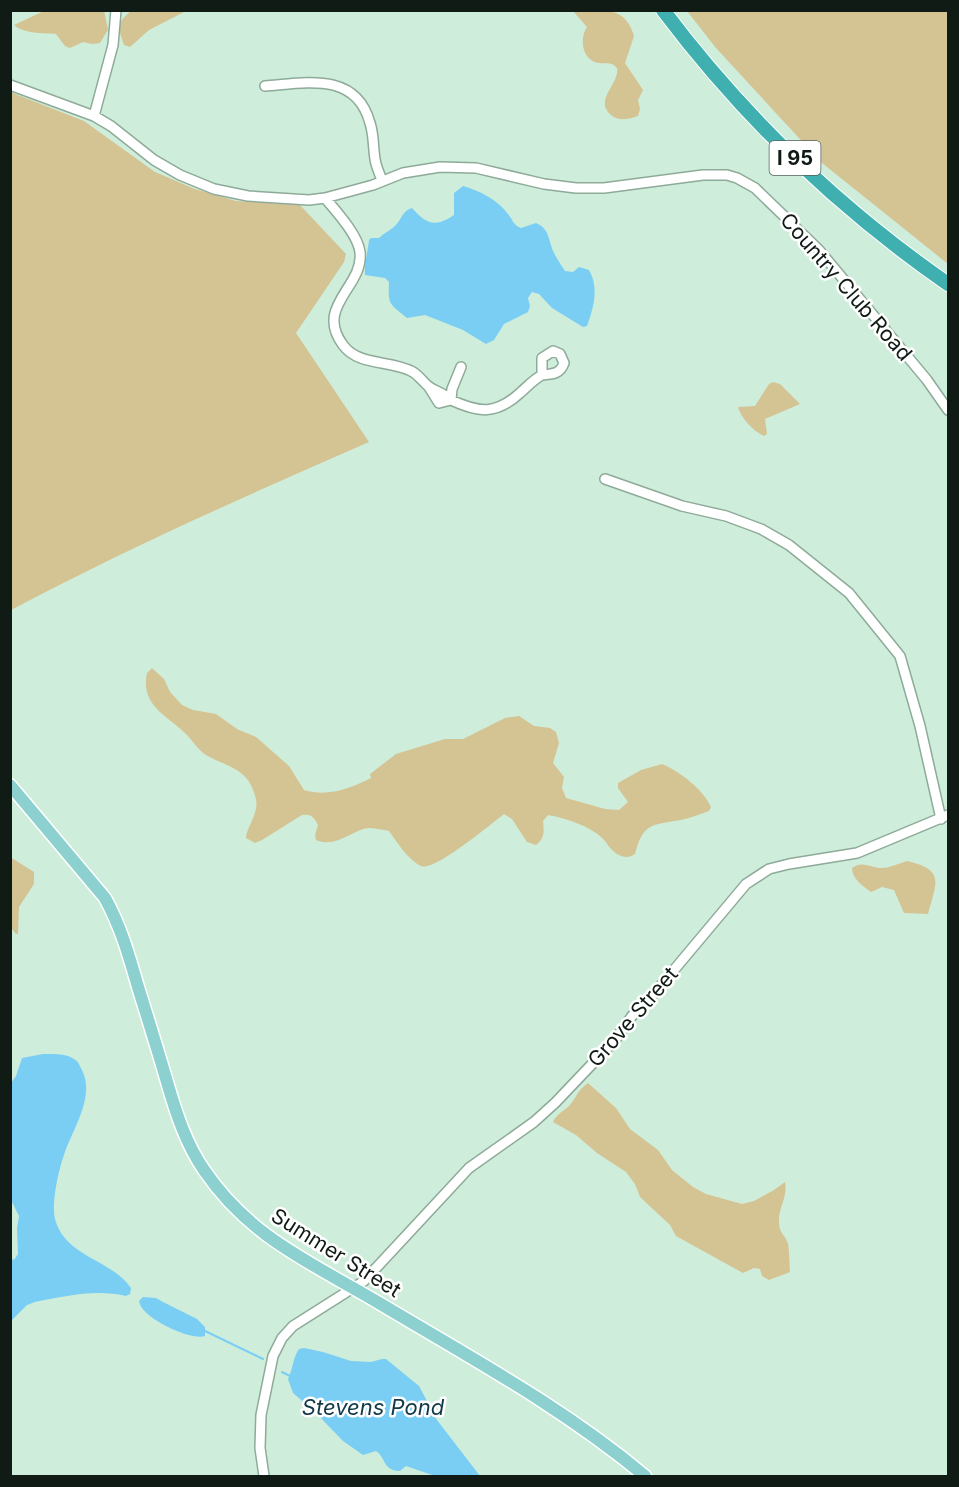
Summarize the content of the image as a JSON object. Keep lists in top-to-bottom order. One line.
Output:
{"streets":{"highway":["I 95"],"main road":["Summer Street"],"street":["Country Club Road","Grove Street"]},"crossings":[["Grove Street","Summer Street"]],"water":["Stevens Pond"]}
